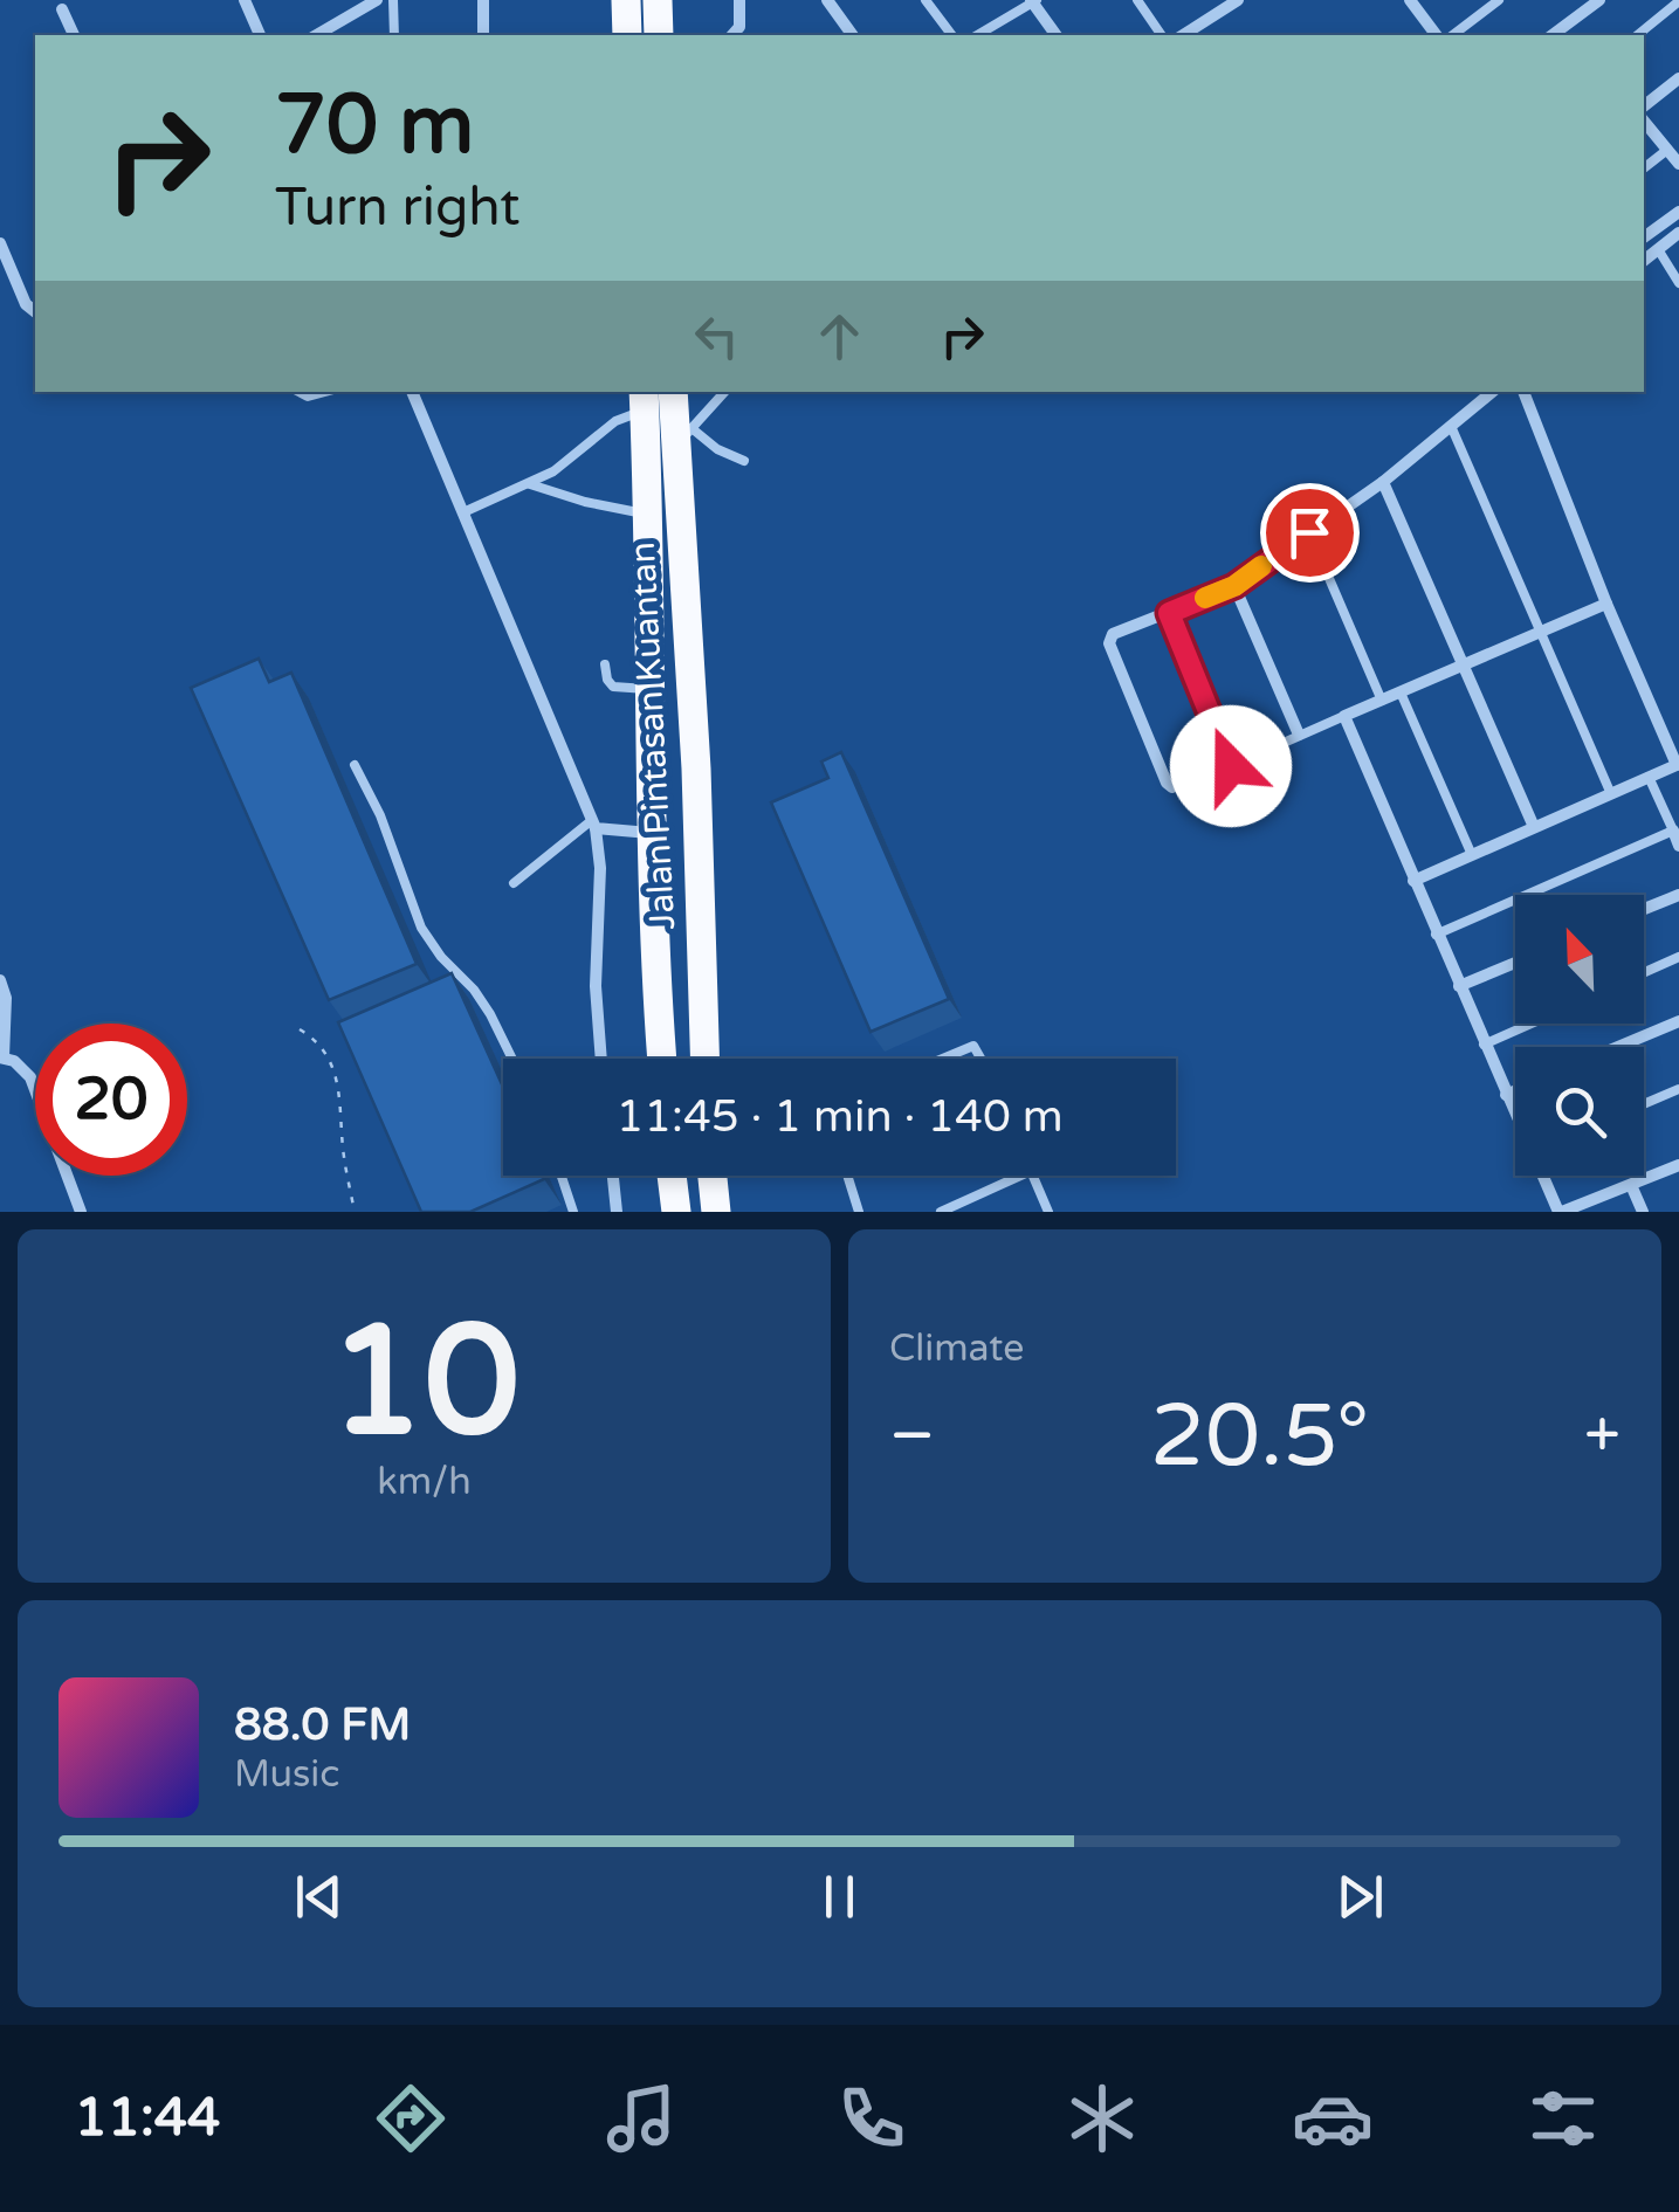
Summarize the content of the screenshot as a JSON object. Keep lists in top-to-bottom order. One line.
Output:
{"streets":{"highway":["Jalan Pintasan Kuantan"]},"north":"top left","page":{"turn":["70 m","Turn right"],"limit":"20","trip":"11:45 · 1 min · 140 m","tile":[["10","km/h"],"Climate"],"heat":["−","20.5°","+"],"song":["88.0 FM","Music"],"tabs":"11:44"}}
